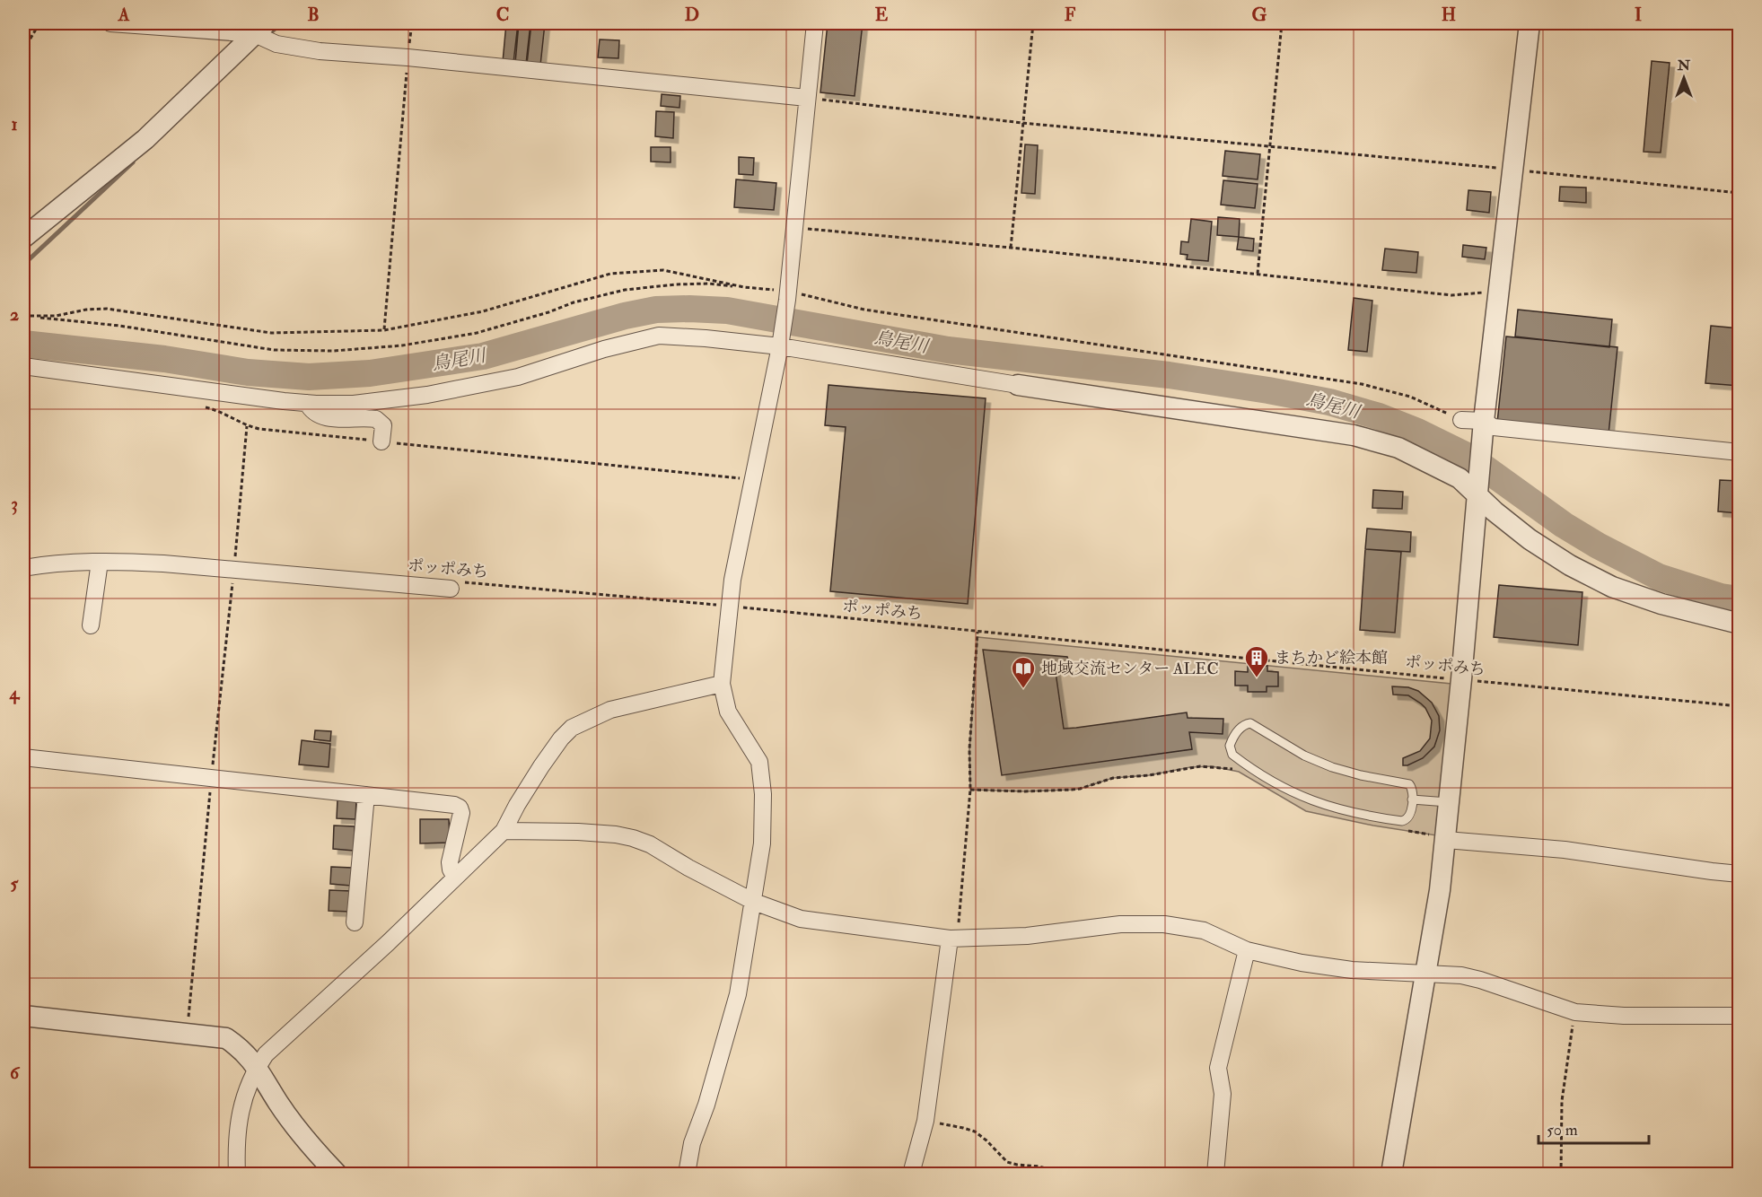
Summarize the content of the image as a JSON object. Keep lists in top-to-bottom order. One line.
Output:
{"streets":{"path":["ポッポみち"]},"water":["鳥尾川"],"places":{"building":["まちかど絵本館"],"library":["地域交流センター ALEC"]},"scale_bar":"50 m","north":"top","grid":{"columns":["A","B","C","D","E","F","G","H","I"],"rows":["1","2","3","4","5","6"]}}
